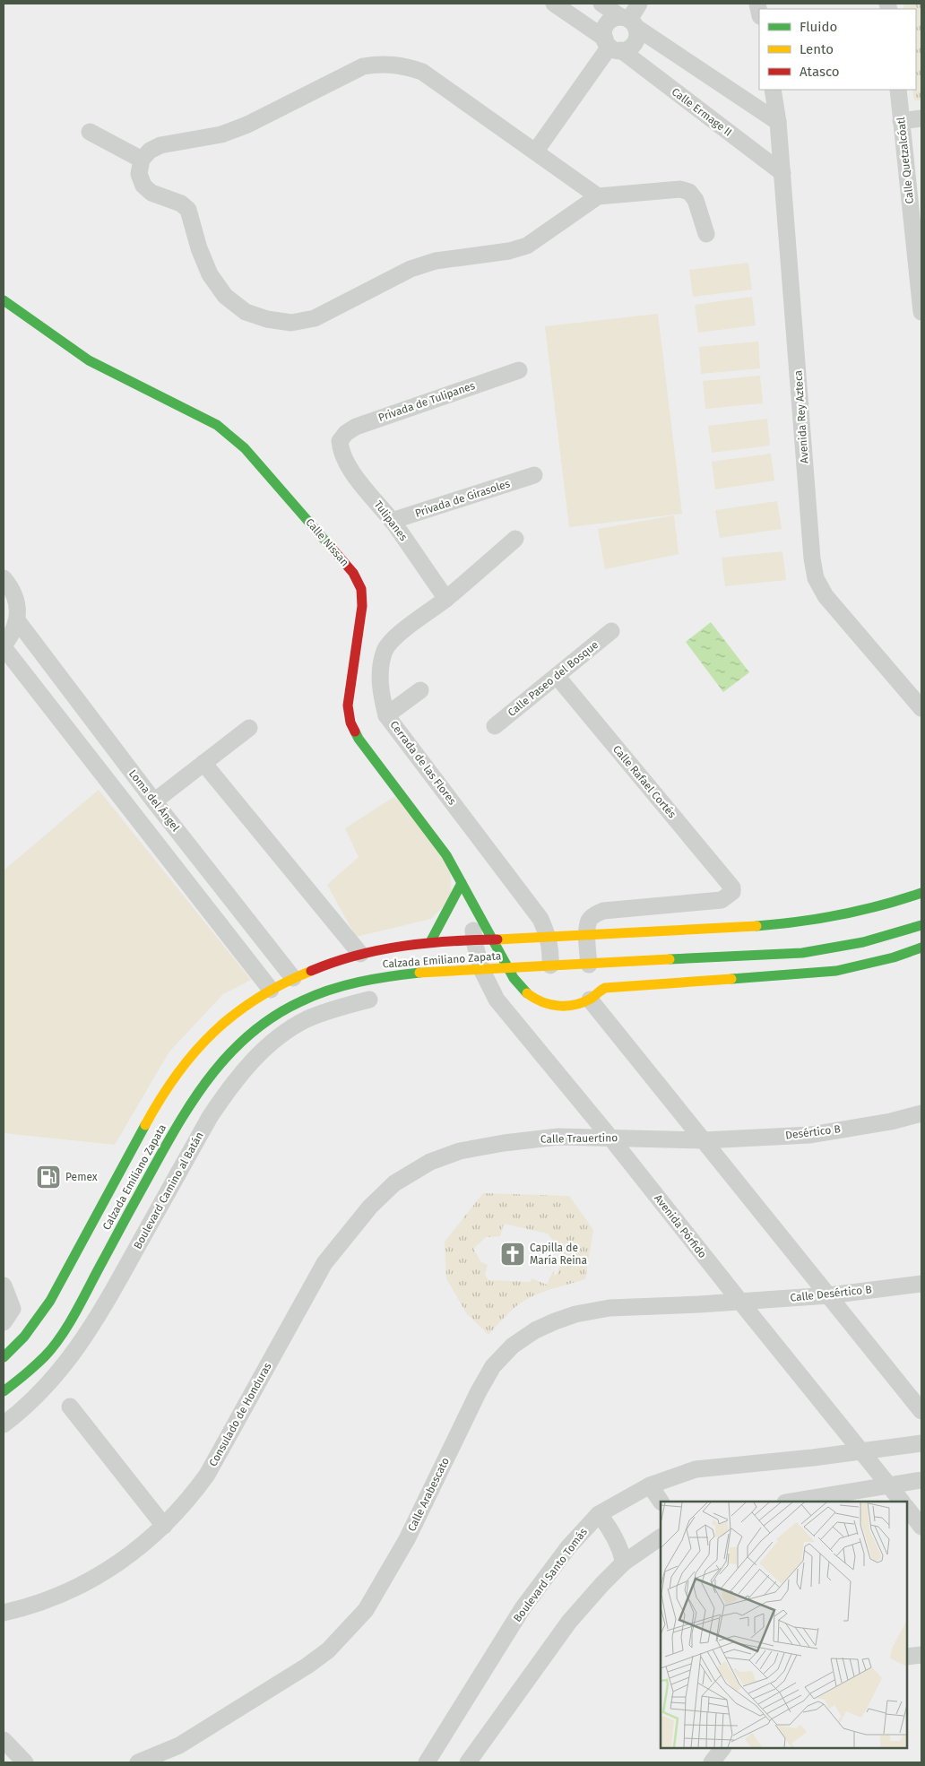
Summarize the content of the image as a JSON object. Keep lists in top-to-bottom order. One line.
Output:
{"streets":{"main road":["Calle Nissan","Calzada Emiliano Zapata"],"street":["Calle Ermage II","Calle Quetzalcóatl","Privada de Tulipanes","Avenida Rey Azteca","Privada de Girasoles","Tulipanes","Calle Paseo del Bosque","Cerrada de las Flores","Calle Rafael Cortés","Loma del Ángel","Desértico B","Calle Trauertino","Boulevard Camino al Batán","Avenida Pórfido","Calle Desértico B","Consulado de Honduras","Calle Arabescato","Boulevard Santo Tomás"]},"crossings":[["Calle Ermage II","Avenida Rey Azteca"],["Privada de Tulipanes","Tulipanes"],["Privada de Girasoles","Tulipanes"],["Tulipanes","Cerrada de las Flores"],["Calle Nissan","Calzada Emiliano Zapata"],["Calle Nissan","Avenida Pórfido"],["Calle Paseo del Bosque","Calle Rafael Cortés"],["Cerrada de las Flores","Calzada Emiliano Zapata"],["Calle Rafael Cortés","Calzada Emiliano Zapata"],["Loma del Ángel","Calzada Emiliano Zapata"],["Calzada Emiliano Zapata","Avenida Pórfido"],["Desértico B","Calle Trauertino"],["Calle Trauertino","Avenida Pórfido"],["Calle Trauertino","Consulado de Honduras"],["Avenida Pórfido","Calle Desértico B"],["Avenida Pórfido","Calle Arabescato"],["Avenida Pórfido","Boulevard Santo Tomás"],["Calle Desértico B","Calle Arabescato"]],"places":{"fuel station":["Pemex"],"church":["Capilla de María Reina"]},"legend":["Fluido","Lento","Atasco"]}
